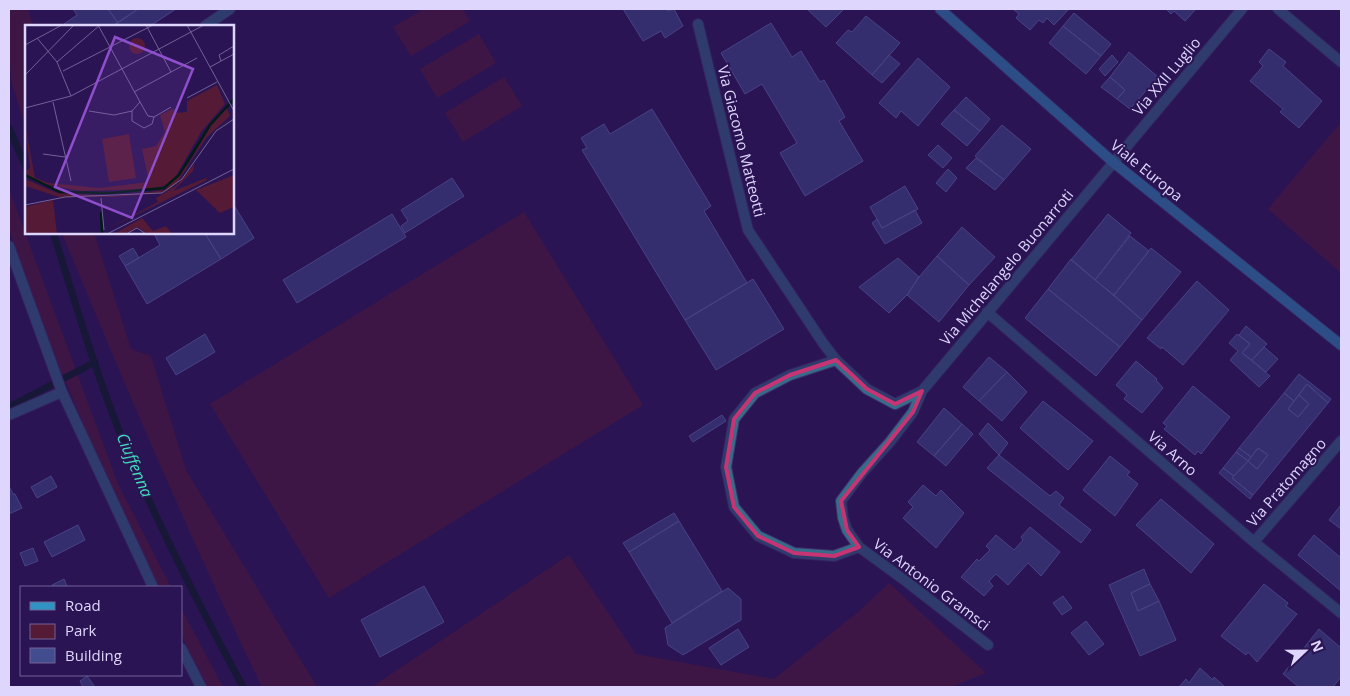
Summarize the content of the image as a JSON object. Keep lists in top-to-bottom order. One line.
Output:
{"streets":{"street":["Via XXII Luglio","Via Giacomo Matteotti","Viale Europa","Via Michelangelo Buonarroti","Via Arno","Via Pratomagno","Via Antonio Gramsci"]},"crossings":[["Via XXII Luglio","Viale Europa"],["Via XXII Luglio","Via Michelangelo Buonarroti"],["Via Giacomo Matteotti","Via Michelangelo Buonarroti"],["Viale Europa","Via Michelangelo Buonarroti"],["Via Michelangelo Buonarroti","Via Arno"],["Via Arno","Via Pratomagno"]],"water":["Ciuffenna"],"legend":["Road","Park","Building"],"north":"right"}
